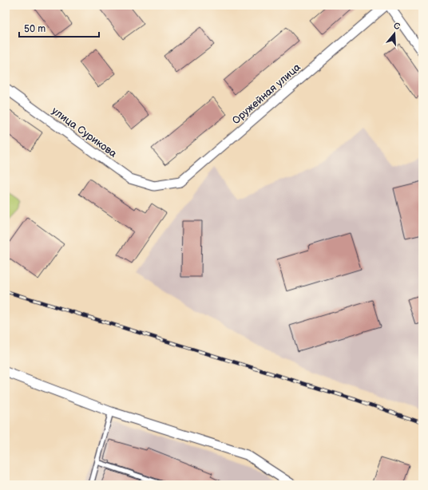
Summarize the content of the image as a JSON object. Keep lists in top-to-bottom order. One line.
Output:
{"streets":{"street":["Оружейная улица","улица Сурикова"]},"crossings":[["Оружейная улица","улица Сурикова"]],"scale_bar":"50 m","north":"top"}
